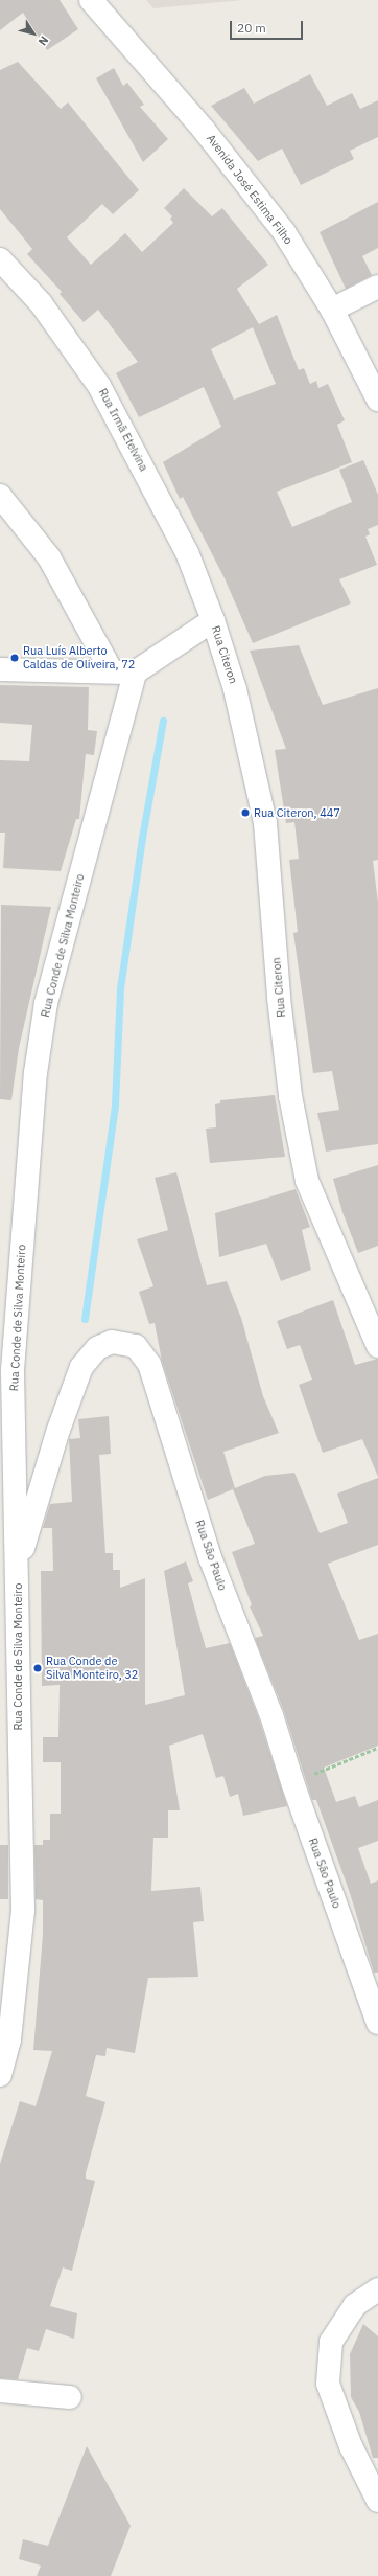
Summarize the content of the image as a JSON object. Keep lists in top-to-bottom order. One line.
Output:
{"streets":{"street":["Avenida José Estima Filho","Rua Irmã Etelvina","Rua Citeron","Rua Conde de Silva Monteiro","Rua São Paulo"]},"crossings":[["Rua Irmã Etelvina","Rua Citeron"],["Rua Conde de Silva Monteiro","Rua São Paulo"]],"places":["Rua Luís Alberto Caldas de Oliveira, 72","Rua Citeron, 447","Rua Conde de Silva Monteiro, 32"],"scale_bar":"20 m","north":"bottom right"}
